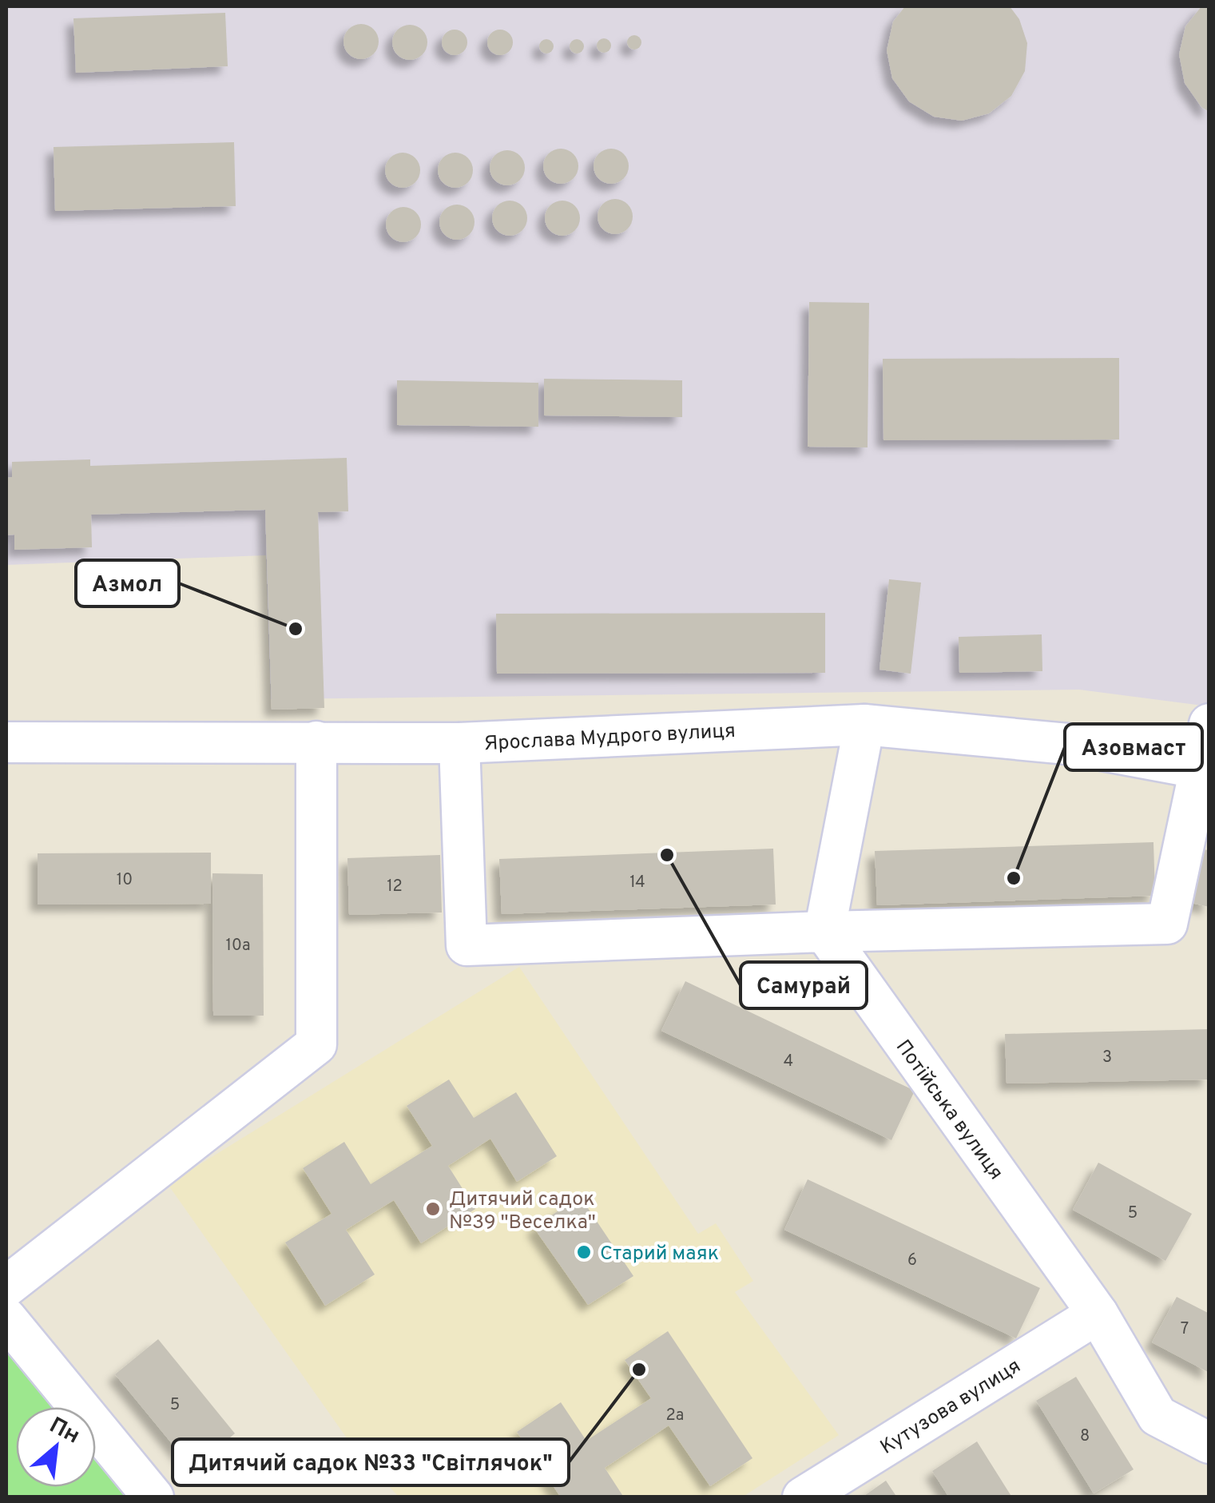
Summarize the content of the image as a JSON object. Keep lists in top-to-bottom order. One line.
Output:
{"streets":{"street":["Ярослава Мудрого вулиця","Потійська вулиця","Кутузова вулиця"]},"crossings":[["Потійська вулиця","Кутузова вулиця"]],"places":["Азмол","Самурай","Азовмаст","Дитячий садок №39 \"Веселка\"","Старий маяк","Дитячий садок №33 \"Світлячок\""],"house_numbers":["10","14","12","10а","3","4","5","6","7","5","2а","8"],"north":"top right"}
